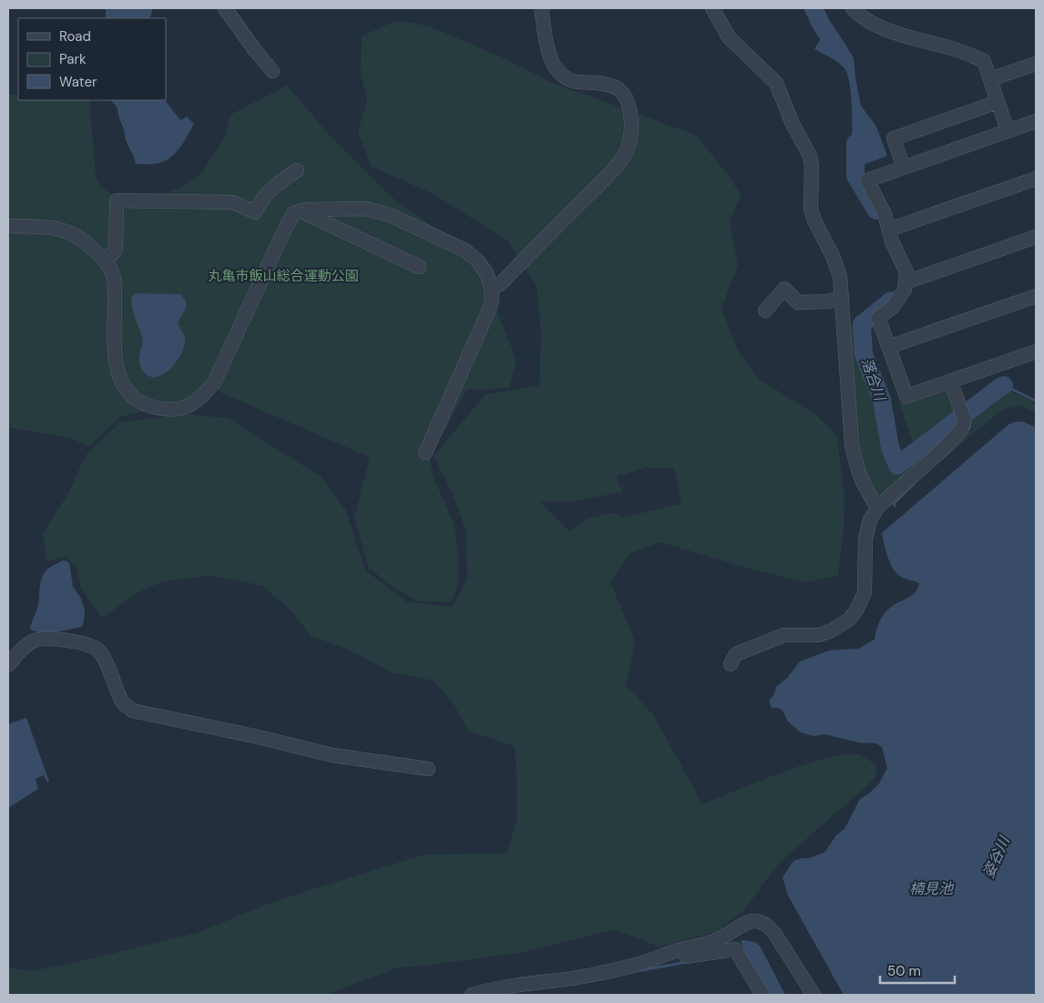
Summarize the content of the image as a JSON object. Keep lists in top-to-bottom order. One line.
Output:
{"water":["落合川","姿谷川","楠見池"],"parks":["丸亀市飯山総合運動公園"],"legend":["Road","Park","Water"],"scale_bar":"50 m"}
